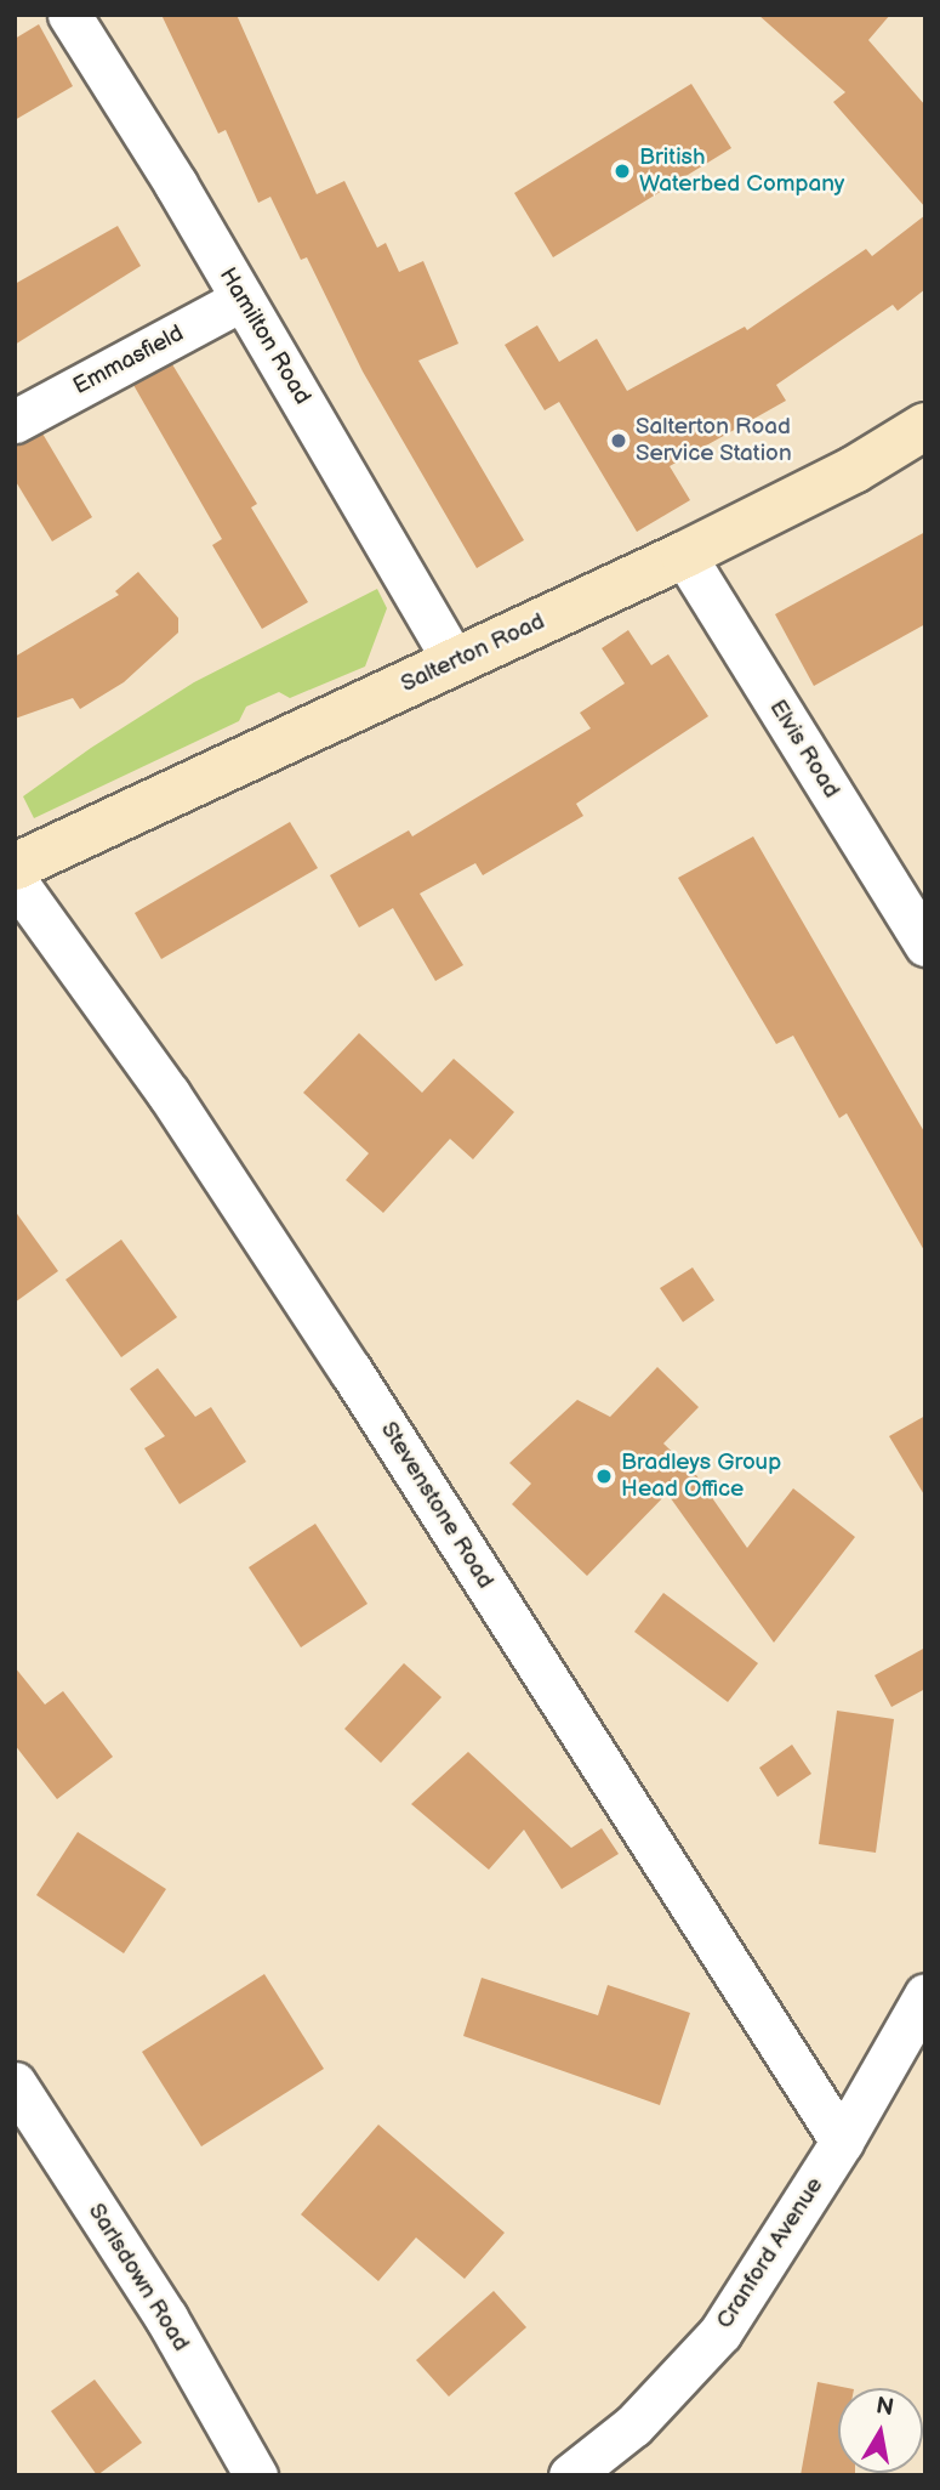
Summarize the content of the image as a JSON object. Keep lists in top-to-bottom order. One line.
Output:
{"streets":{"main road":["Salterton Road"],"street":["Hamilton Road","Emmasfield","Elvis Road","Stevenstone Road","Cranford Avenue","Sarlsdown Road"]},"crossings":[["Hamilton Road","Emmasfield"],["Hamilton Road","Salterton Road"],["Salterton Road","Elvis Road"],["Stevenstone Road","Cranford Avenue"]],"places":["British Waterbed Company","Salterton Road Service Station","Bradleys Group Head Office"],"north":"top"}
